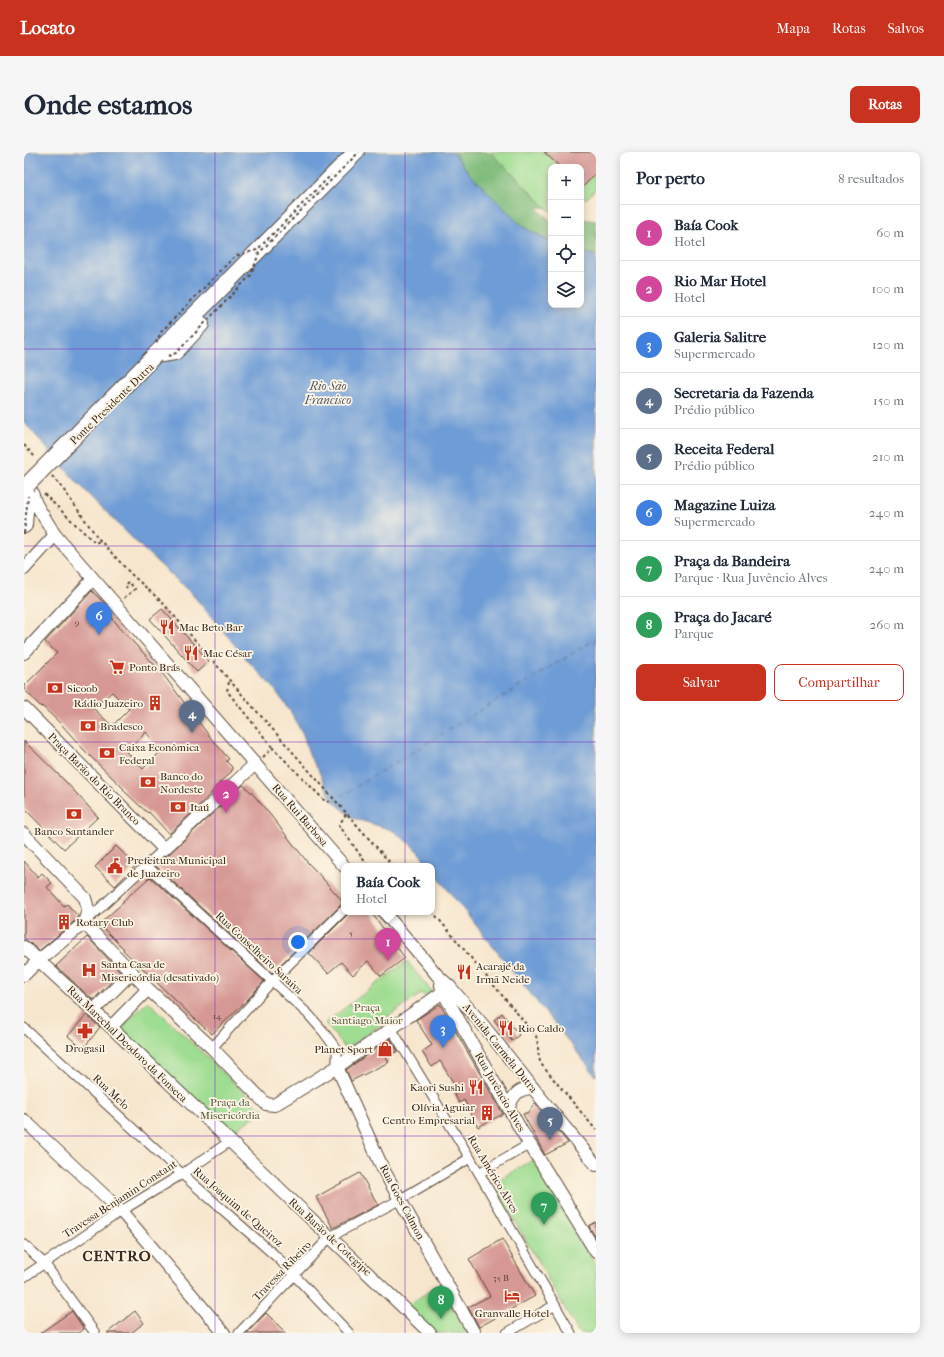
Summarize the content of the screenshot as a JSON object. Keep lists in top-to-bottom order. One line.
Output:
{"streets":{"highway":["Ponte Presidente Dutra"],"street":["Praça Barão do Rio Branco","Rua Rui Barbosa","Rua Conselheiro Saraiva","Rua Marechal Deodoro da Fonseca","Avenida Carmela Dutra","Rua Melo","Rua Juvêncio Alves","Rua Américo Alves","Travessa Benjamin Constant","Rua Goes Calmon","Rua Joaquim de Queiroz","Rua Barão de Cotegipe","Travessa Ribeiro"]},"crossings":[["Rua Conselheiro Saraiva","Rua Goes Calmon"],["Rua Marechal Deodoro da Fonseca","Travessa Benjamin Constant"],["Rua Marechal Deodoro da Fonseca","Rua Barão de Cotegipe"],["Avenida Carmela Dutra","Rua Juvêncio Alves"],["Rua Melo","Travessa Benjamin Constant"],["Rua Melo","Rua Joaquim de Queiroz"],["Rua Américo Alves","Travessa Ribeiro"],["Travessa Benjamin Constant","Rua Joaquim de Queiroz"],["Travessa Benjamin Constant","Rua Barão de Cotegipe"],["Rua Goes Calmon","Travessa Ribeiro"],["Rua Joaquim de Queiroz","Travessa Ribeiro"],["Rua Barão de Cotegipe","Travessa Ribeiro"]],"districts":["CENTRO"],"water":["Rio São Francisco"],"parks":["Praça Santiago Maior","Praça da Misericórdia"],"places":{"restaurant":["Mac Beto Bar","Mac César","Acarajé da Irmã Neide","Rio Caldo","Kaori Sushi"],"supermarket":["Ponto Brás"],"bank":["Sicoob","Bradesco","Caixa Econômica Federal","Banco do Nordeste","Itaú","Banco Santander"],"building":["Rádio Juazeiro","Rotary Club","Olívia Aguiar Centro Empresarial"],"public building":["Prefeitura Municipal de Juazeiro"],"hospital":["Santa Casa de Misericórdia (desativado)"],"pharmacy":["Drogasil"],"shop":["Planet Sport"],"hotel":["Granvalle Hotel"]},"house_numbers":["9","5","14","35-B"],"page":{"header":"Locato","nav":["Mapa","Rotas","Salvos"],"buttons":["Rotas",["Salvar","Compartilhar"]],"title":"Onde estamos","heading":["Por perto","8 resultados"],"map_buttons":["+","−"],"list":[{"mark":"1","name":"Baía Cook","note":"Hotel","value":"60 m"},{"mark":"2","name":"Rio Mar Hotel","note":"Hotel","value":"100 m"},{"mark":"3","name":"Galeria Salitre","note":"Supermercado","value":"120 m"},{"mark":"4","name":"Secretaria da Fazenda","note":"Prédio público","value":"150 m"},{"mark":"5","name":"Receita Federal","note":"Prédio público","value":"210 m"},{"mark":"6","name":"Magazine Luiza","note":"Supermercado","value":"240 m"},{"mark":"7","name":"Praça da Bandeira","note":"Parque · Rua Juvêncio Alves","value":"240 m"},{"mark":"8","name":"Praça do Jacaré","note":"Parque","value":"260 m"}],"pins":["6","4","2","1","3","5","7","8"],"popup":["Baía Cook","Hotel"]}}
